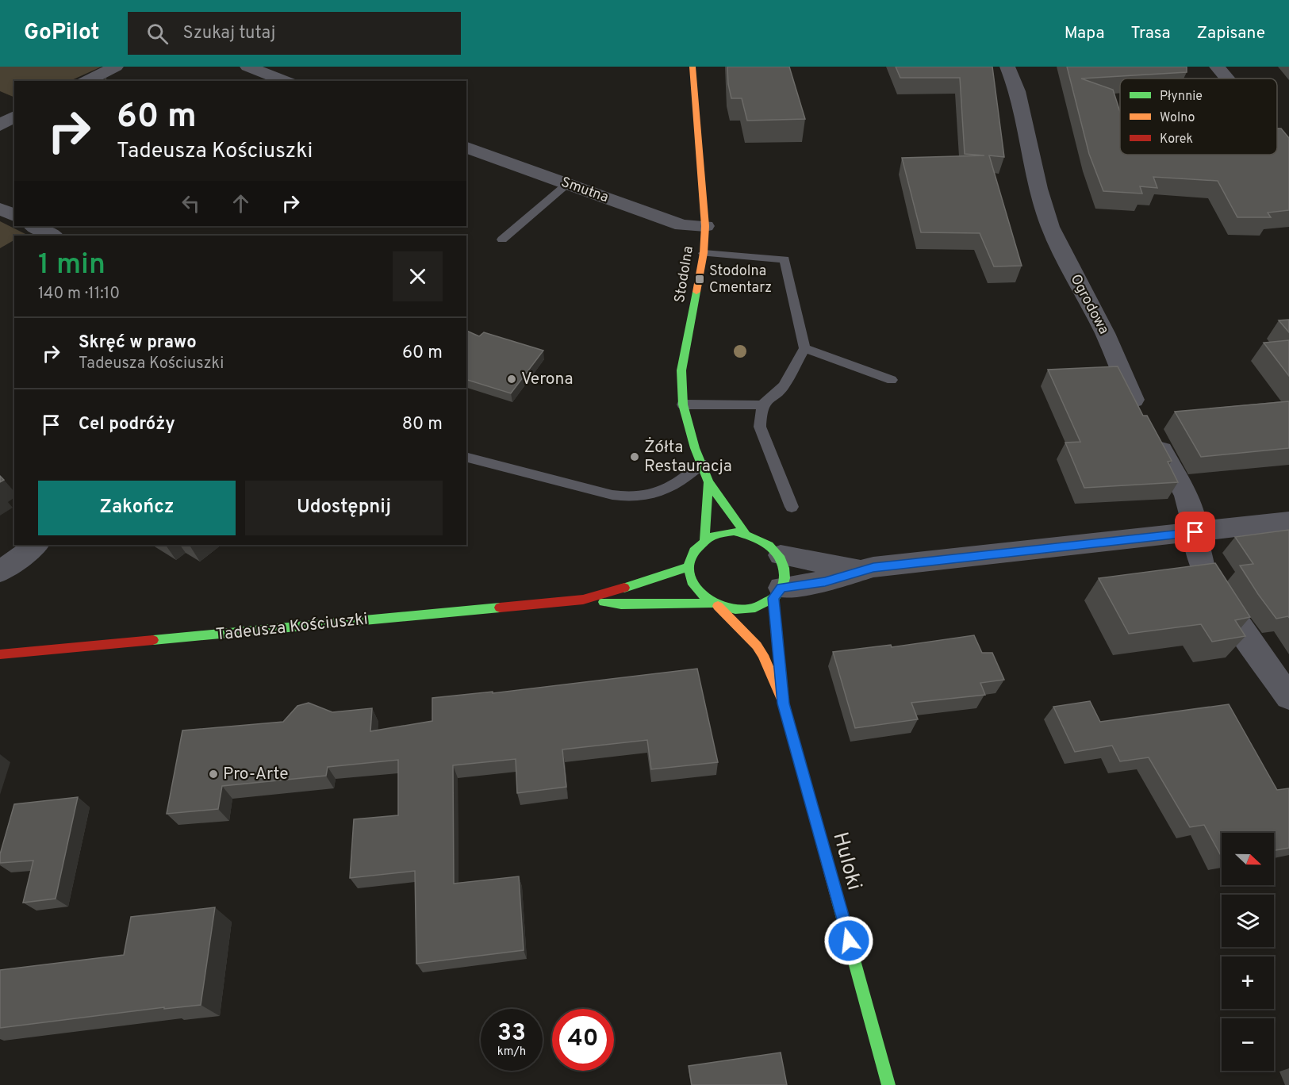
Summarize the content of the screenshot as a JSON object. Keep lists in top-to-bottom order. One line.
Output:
{"streets":{"street":["Smutna","Stodolna","Ogrodowa","Tadeusza Kościuszki","Huloki"]},"crossings":[["Smutna","Stodolna"],["Stodolna","Tadeusza Kościuszki"],["Stodolna","Huloki"],["Tadeusza Kościuszki","Huloki"]],"places":{"transit":["Stodolna Cmentarz"],"other":["Verona","Żółta Restauracja","Pro-Arte"]},"legend":["Płynnie","Wolno","Korek"],"north":"right","page":{"header":"GoPilot","search":"Szukaj tutaj","nav":["Mapa","Trasa","Zapisane"],"turn":["60 m","Tadeusza Kościuszki"],"heading":["1 min","140 m · 11:10"],"list":[{"name":"Skręć w prawo","note":"Tadeusza Kościuszki","value":"60 m"},{"name":"Cel podróży","value":"80 m"}],"buttons":["Zakończ","Udostępnij"],"map_buttons":["+","−"],"speed":"33 km/h","limit":"40"}}
